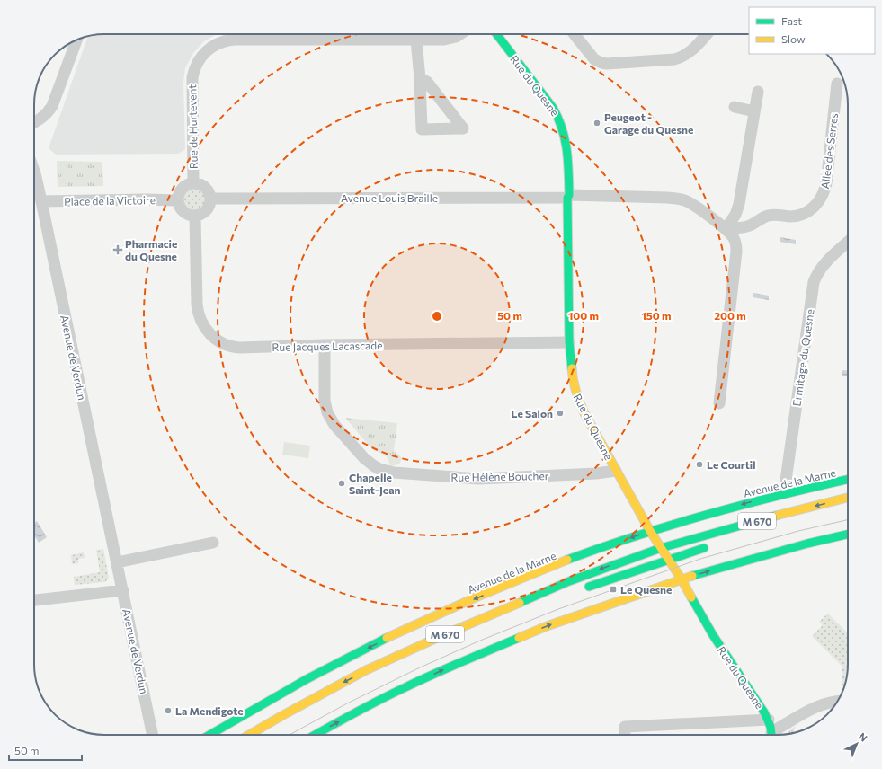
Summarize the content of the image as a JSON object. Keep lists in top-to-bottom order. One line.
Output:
{"streets":{"street":["Rue du Quesne","Rue de Hurtevent","Allée des Serres","Avenue Louis Braille","Place de la Victoire","Rue Jacques Lacascade","Avenue de Verdun","Ermitage du Quesne","Rue Hélène Boucher","Avenue de la Marne","M 670"]},"crossings":[["Rue du Quesne","Avenue Louis Braille"],["Rue du Quesne","Rue Jacques Lacascade"],["Rue du Quesne","Rue Hélène Boucher"],["Rue du Quesne","Avenue de la Marne"],["Rue du Quesne","M 670"],["Rue de Hurtevent","Avenue Louis Braille"],["Rue de Hurtevent","Place de la Victoire"],["Rue de Hurtevent","Rue Jacques Lacascade"],["Avenue Louis Braille","Place de la Victoire"],["Avenue Louis Braille","Rue Jacques Lacascade"],["Place de la Victoire","Rue Jacques Lacascade"],["Place de la Victoire","Avenue de Verdun"],["Rue Jacques Lacascade","Rue Hélène Boucher"],["Ermitage du Quesne","Avenue de la Marne"]],"places":{"other":["Peugeot - Garage du Quesne","Le Salon","Le Courtil","Chapelle Saint-Jean","La Mendigote"],"health":["Pharmacie du Quesne"],"transit":["Le Quesne"]},"legend":["Fast","Slow"],"scale_bar":"50 m","north":"top right","rings":["50 m","100 m","150 m","200 m"]}
